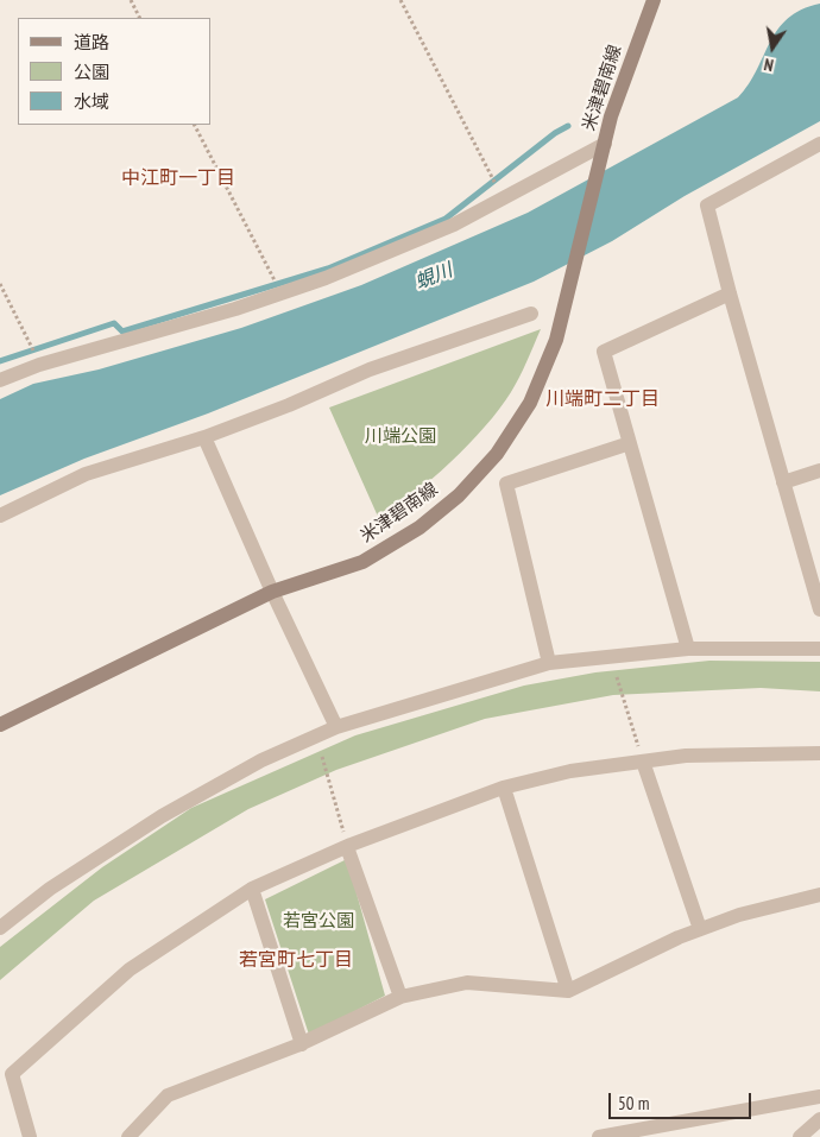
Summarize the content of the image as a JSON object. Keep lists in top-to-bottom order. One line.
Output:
{"streets":{"main road":["米津碧南線"]},"districts":["中江町一丁目","川端町二丁目","若宮町七丁目"],"water":["蜆川"],"parks":["川端公園","若宮公園"],"legend":["道路","公園","水域"],"scale_bar":"50 m","north":"bottom"}
